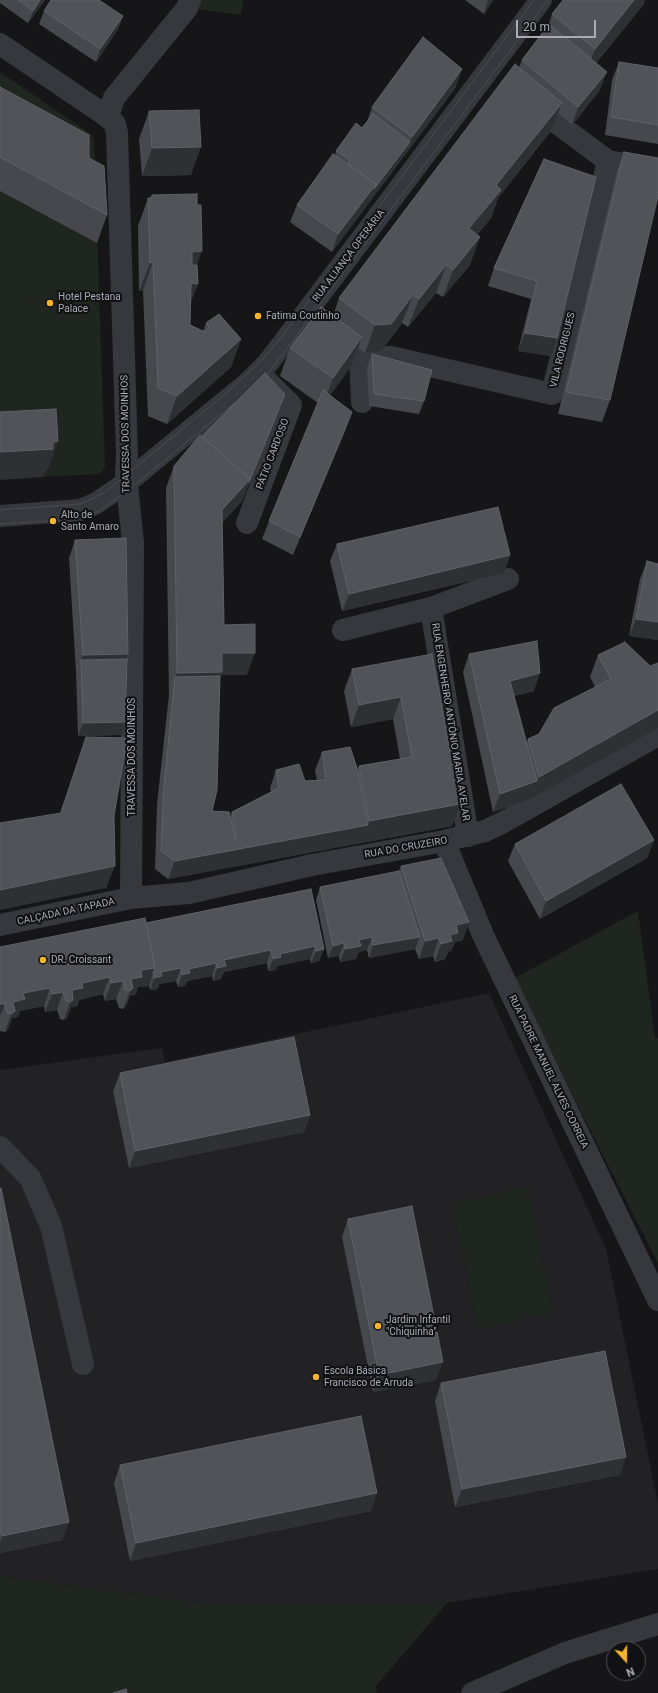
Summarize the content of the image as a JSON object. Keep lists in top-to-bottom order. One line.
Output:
{"streets":{"street":["RUA ALIANÇA OPERÁRIA","VILA RODRIGUES","TRAVESSA DOS MOINHOS","PÁTIO CARDOSO","RUA ENGENHEIRO ANTÓNIO MARIA AVELAR","RUA DO CRUZEIRO","CALÇADA DA TAPADA","RUA PADRE MANUEL ALVES CORREIA"]},"crossings":[["RUA ALIANÇA OPERÁRIA","TRAVESSA DOS MOINHOS"],["RUA ALIANÇA OPERÁRIA","PÁTIO CARDOSO"],["TRAVESSA DOS MOINHOS","RUA DO CRUZEIRO"],["TRAVESSA DOS MOINHOS","CALÇADA DA TAPADA"],["RUA ENGENHEIRO ANTÓNIO MARIA AVELAR","RUA DO CRUZEIRO"],["RUA DO CRUZEIRO","CALÇADA DA TAPADA"],["RUA DO CRUZEIRO","RUA PADRE MANUEL ALVES CORREIA"]],"places":["Hotel Pestana Palace","Fatima Coutinho","Alto de Santo Amaro","DR. Croissant","Jardim Infantil \"Chiquinha\"","Escola Básica Francisco de Arruda"],"scale_bar":"20 m","north":"bottom"}
